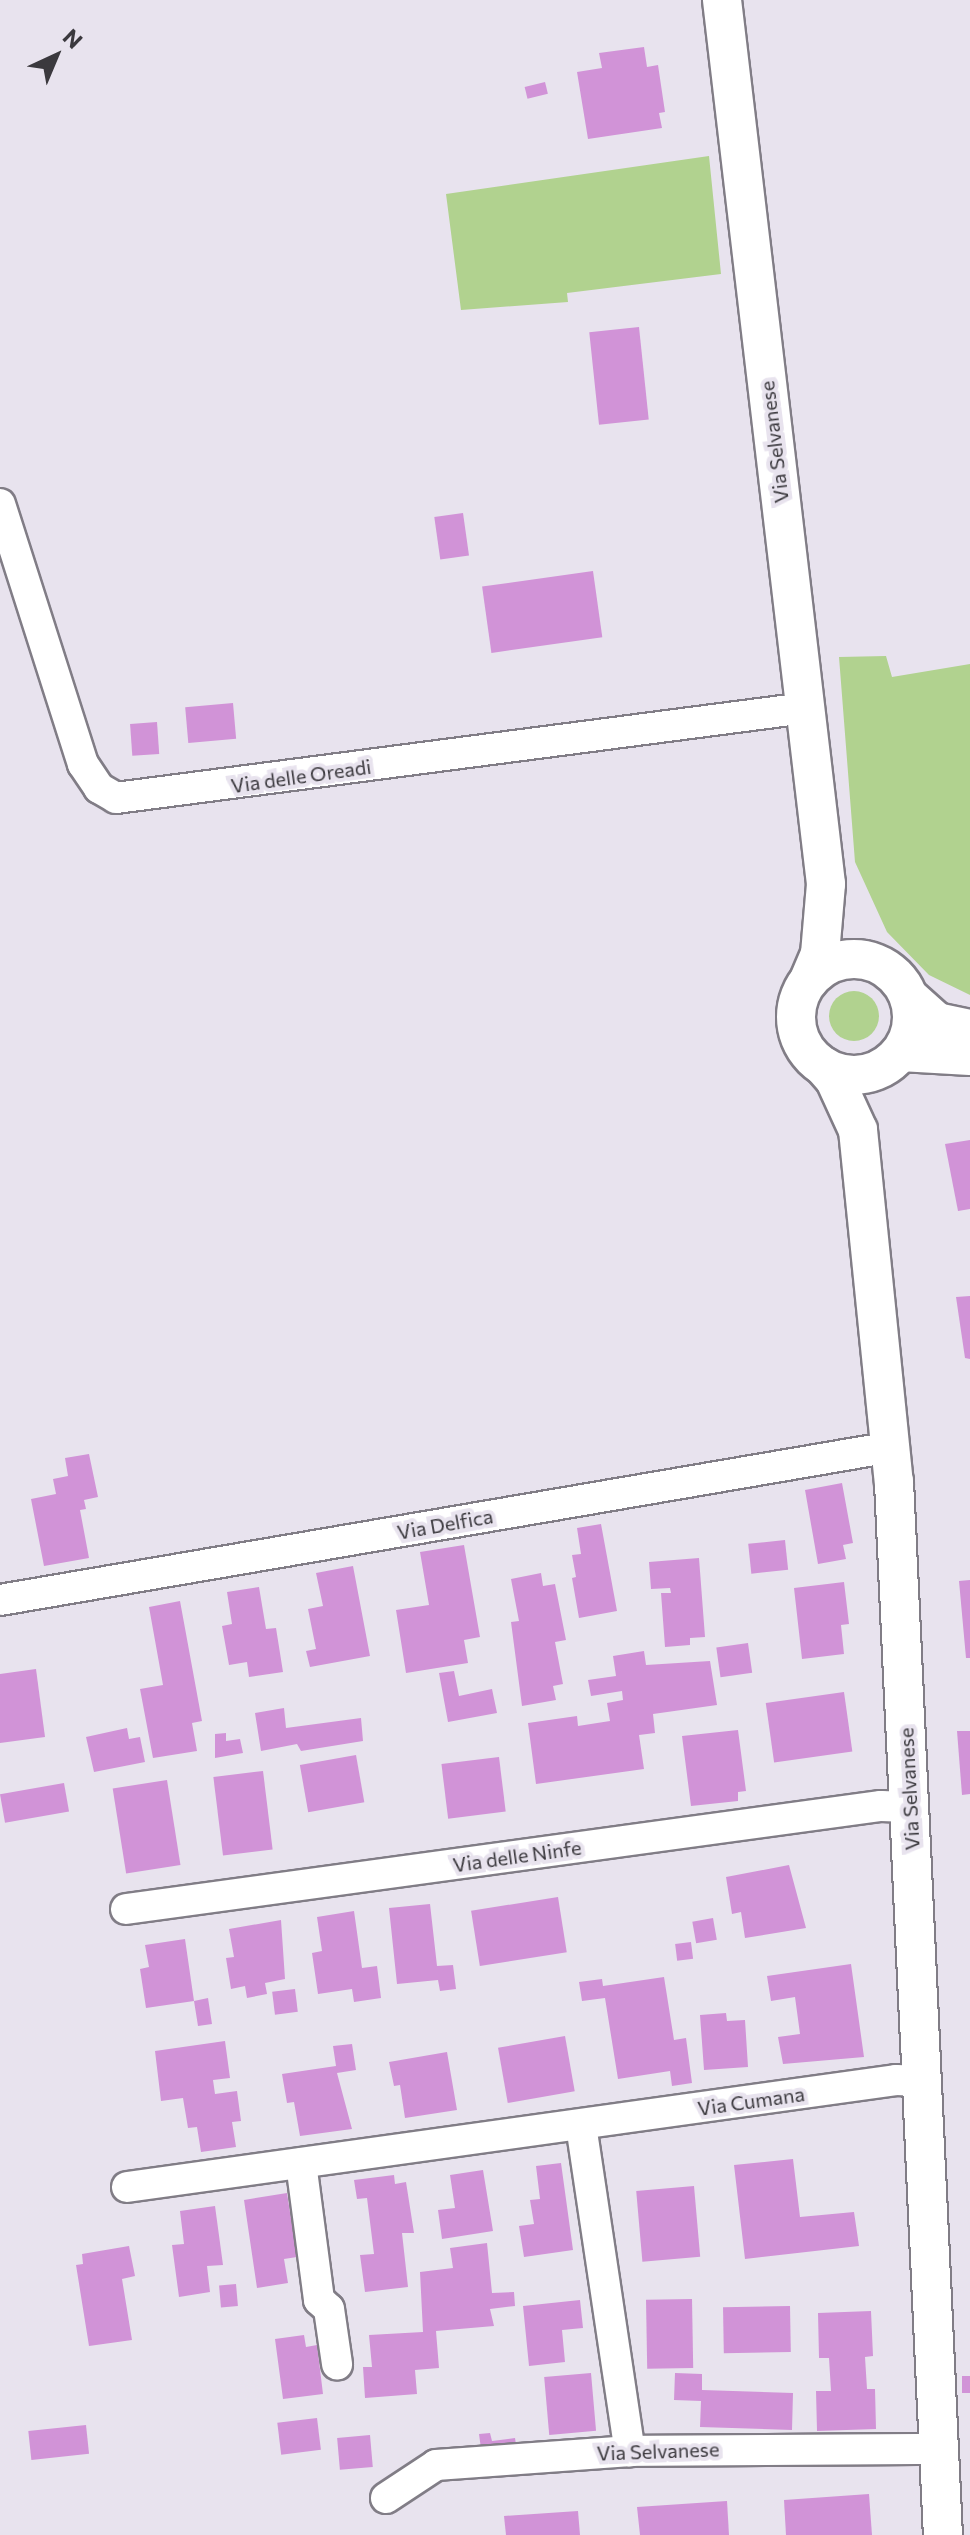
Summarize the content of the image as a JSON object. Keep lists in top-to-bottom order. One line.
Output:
{"streets":{"street":["Via Selvanese","Via delle Oreadi","Via Delfica","Via delle Ninfe","Via Cumana"]},"crossings":[["Via Selvanese","Via delle Oreadi"],["Via Selvanese","Via Delfica"],["Via Selvanese","Via delle Ninfe"],["Via Selvanese","Via Cumana"]],"north":"top right"}
